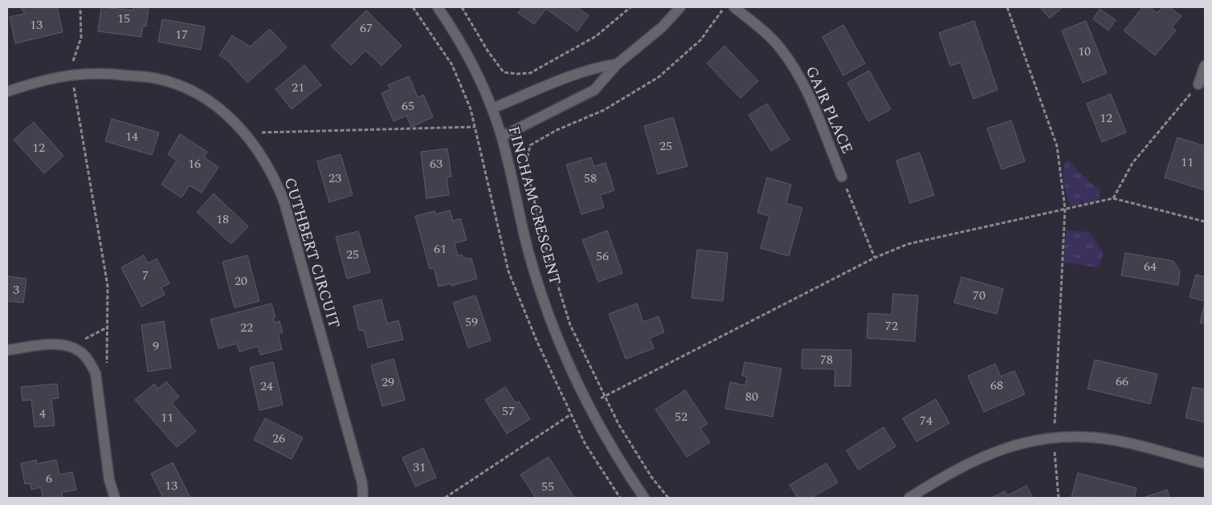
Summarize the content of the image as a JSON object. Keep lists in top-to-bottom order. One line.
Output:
{"streets":{"street":["GAIR PLACE","FINCHAM CRESCENT","CUTHBERT CIRCUIT"]},"house_numbers":["15","13","67","17","10","21","65","12","14","25","12","11","16","63","23","58","18","61","25","56","64","7","20","3","70","59","72","22","9","78","66","29","68","24","80","57","4","52","11","74","26","31","6","13","55"]}
